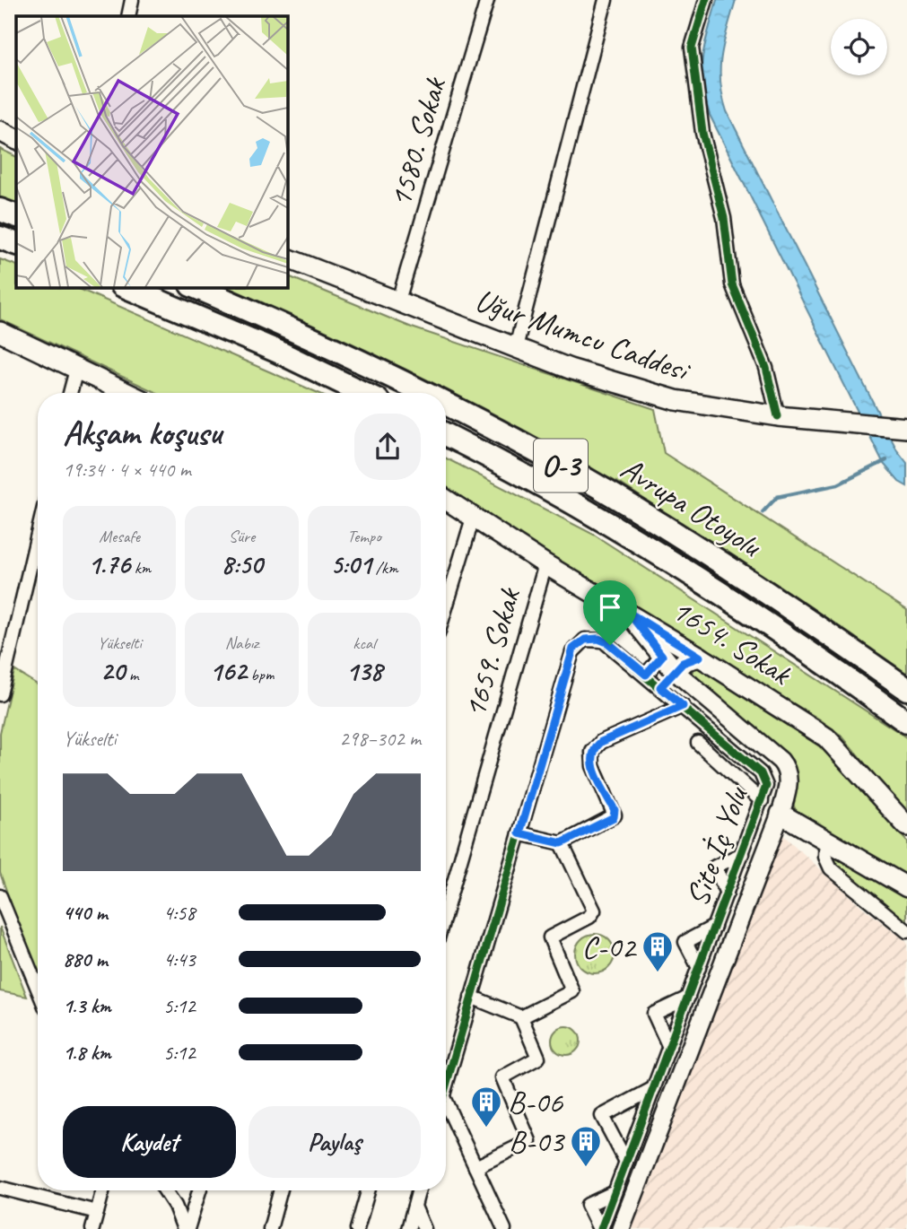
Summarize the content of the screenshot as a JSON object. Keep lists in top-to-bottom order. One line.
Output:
{"streets":{"highway":["O-3","Avrupa Otoyolu"],"main road":["Uğur Mumcu Caddesi","1654. Sokak"],"street":["1580. Sokak","1659. Sokak","Site İç Yolu"]},"crossings":[["1580. Sokak","Uğur Mumcu Caddesi"],["1654. Sokak","1659. Sokak"]],"places":{"building":["C-02","B-06","B-03"]},"page":{"heading":["Akşam koşusu","19:34 · 4 × 440 m"],"stats":[["Mesafe","1.76 km"],["Süre","8:50"],["Tempo","5:01 /km"],["Yükselti","20 m"],["Nabız","162 bpm"],["kcal","138"]],"chart":["Yükselti","298–302 m"],"list":[{"name":"440 m","note":"4:58"},{"name":"880 m","note":"4:43"},{"name":"1.3 km","note":"5:12"},{"name":"1.8 km","note":"5:12"}],"buttons":["Kaydet","Paylaş"]}}
